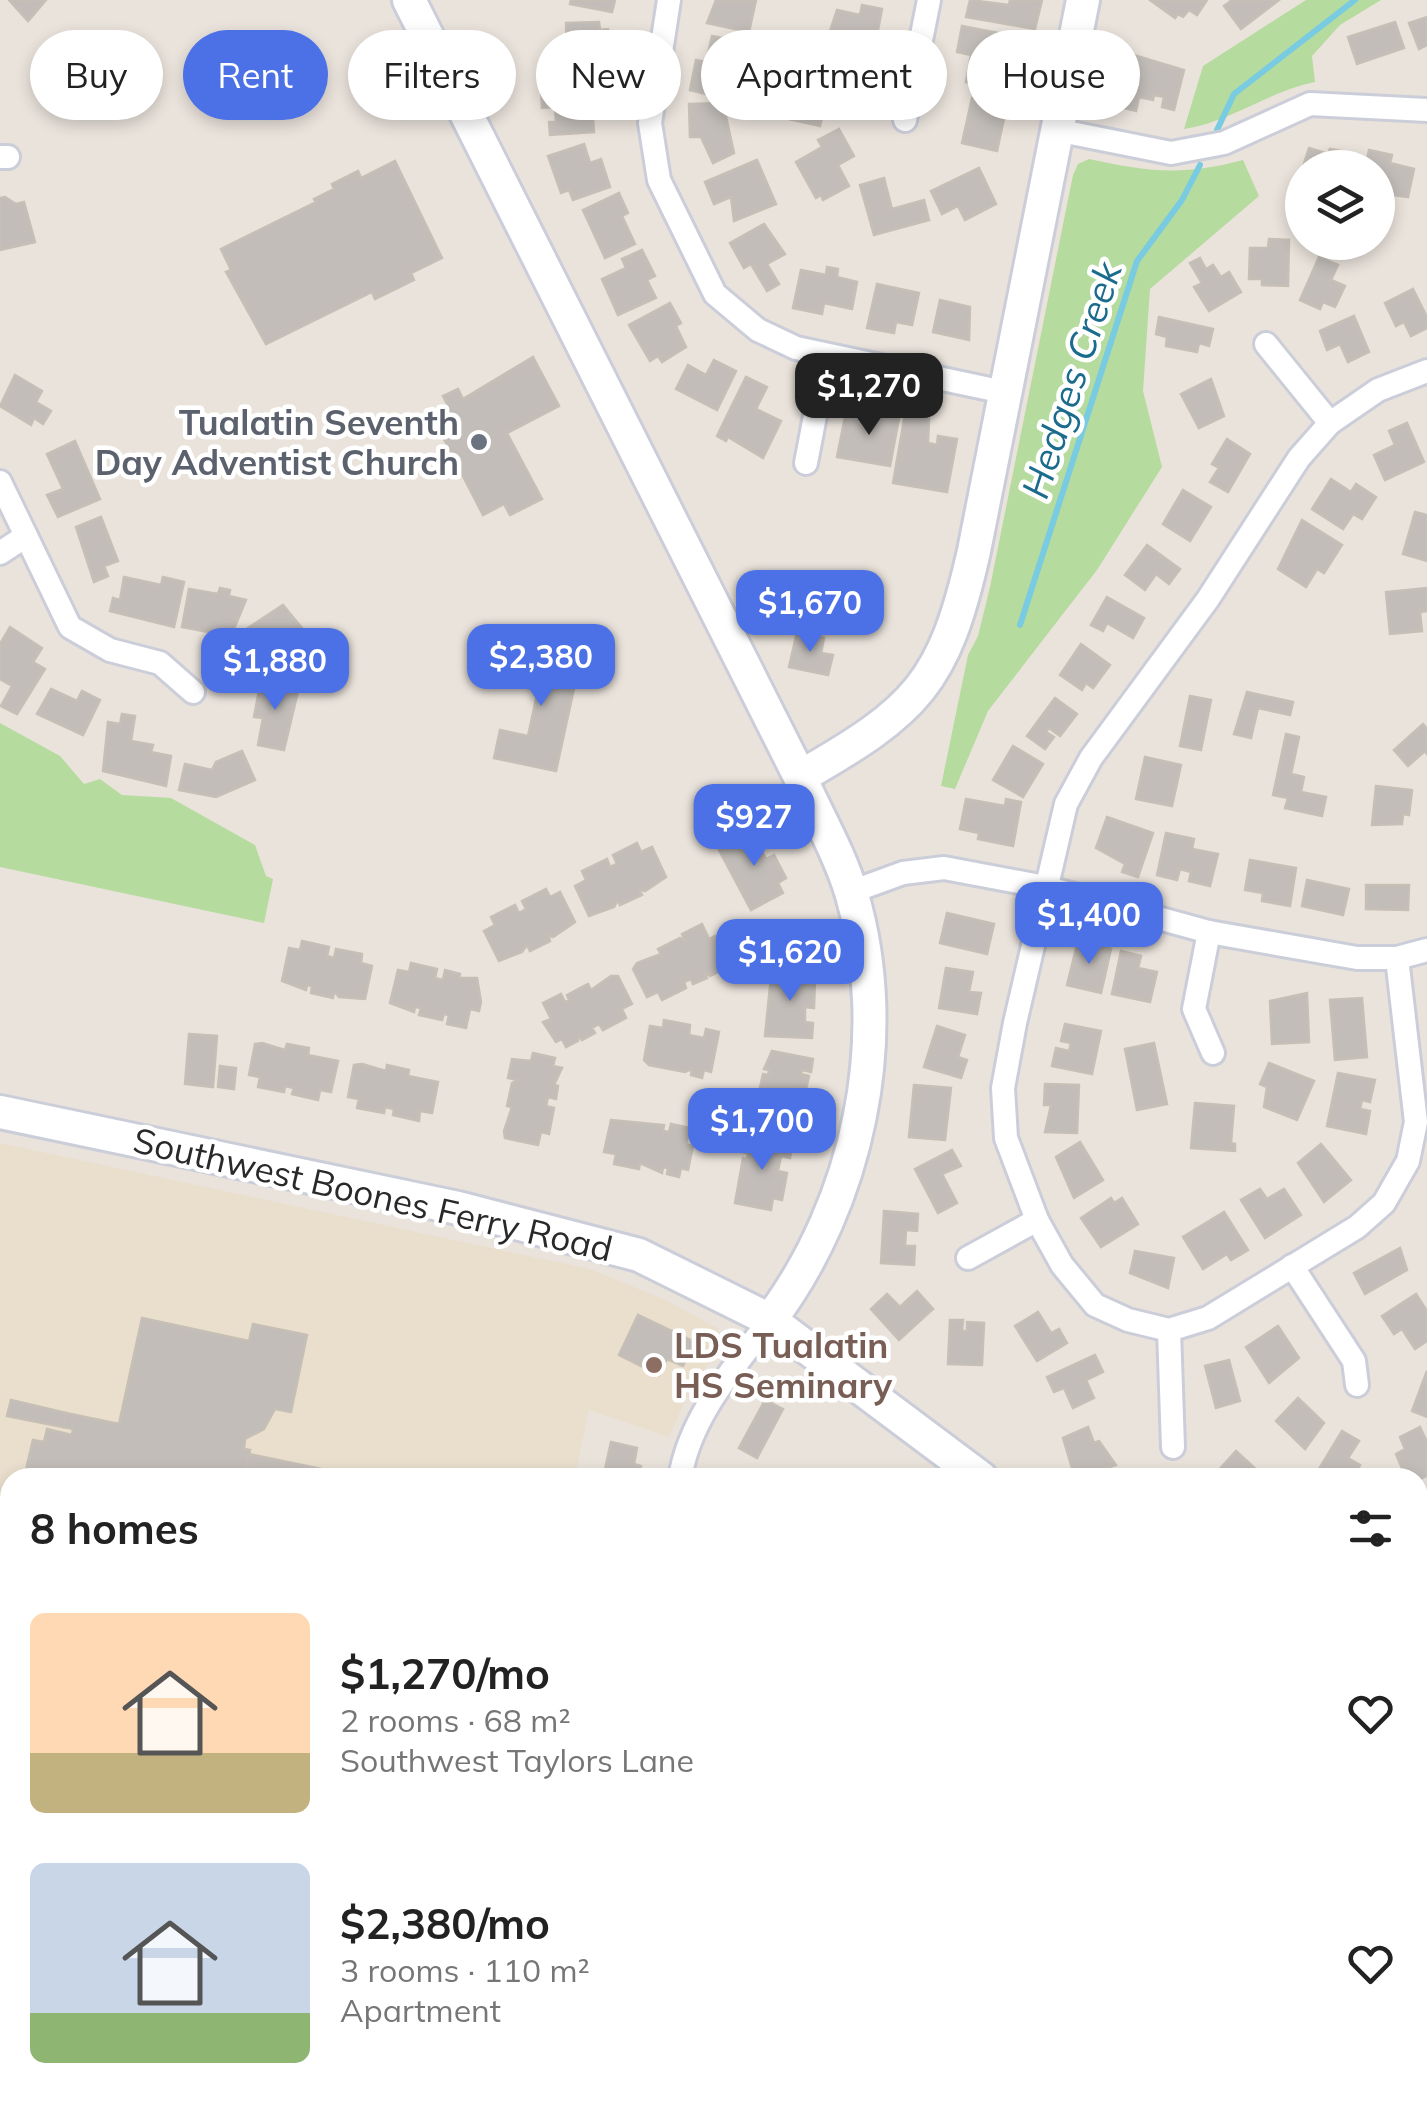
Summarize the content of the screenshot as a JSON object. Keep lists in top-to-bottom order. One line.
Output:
{"streets":{"street":["Southwest Boones Ferry Road"]},"water":["Hedges Creek"],"places":["Tualatin Seventh Day Adventist Church","LDS Tualatin HS Seminary"],"page":{"chip":["Buy","Rent","Filters","New","Apartment","House"],"price":["$1,270","$1,670","$2,380","$1,880","$927","$1,400","$1,620","$1,700"],"heading":"8 homes","list":[{"name":"$1,270/mo","note":"2 rooms · 68 m² · Southwest Taylors Lane"},{"name":"$2,380/mo","note":"3 rooms · 110 m² · Apartment"}]}}
